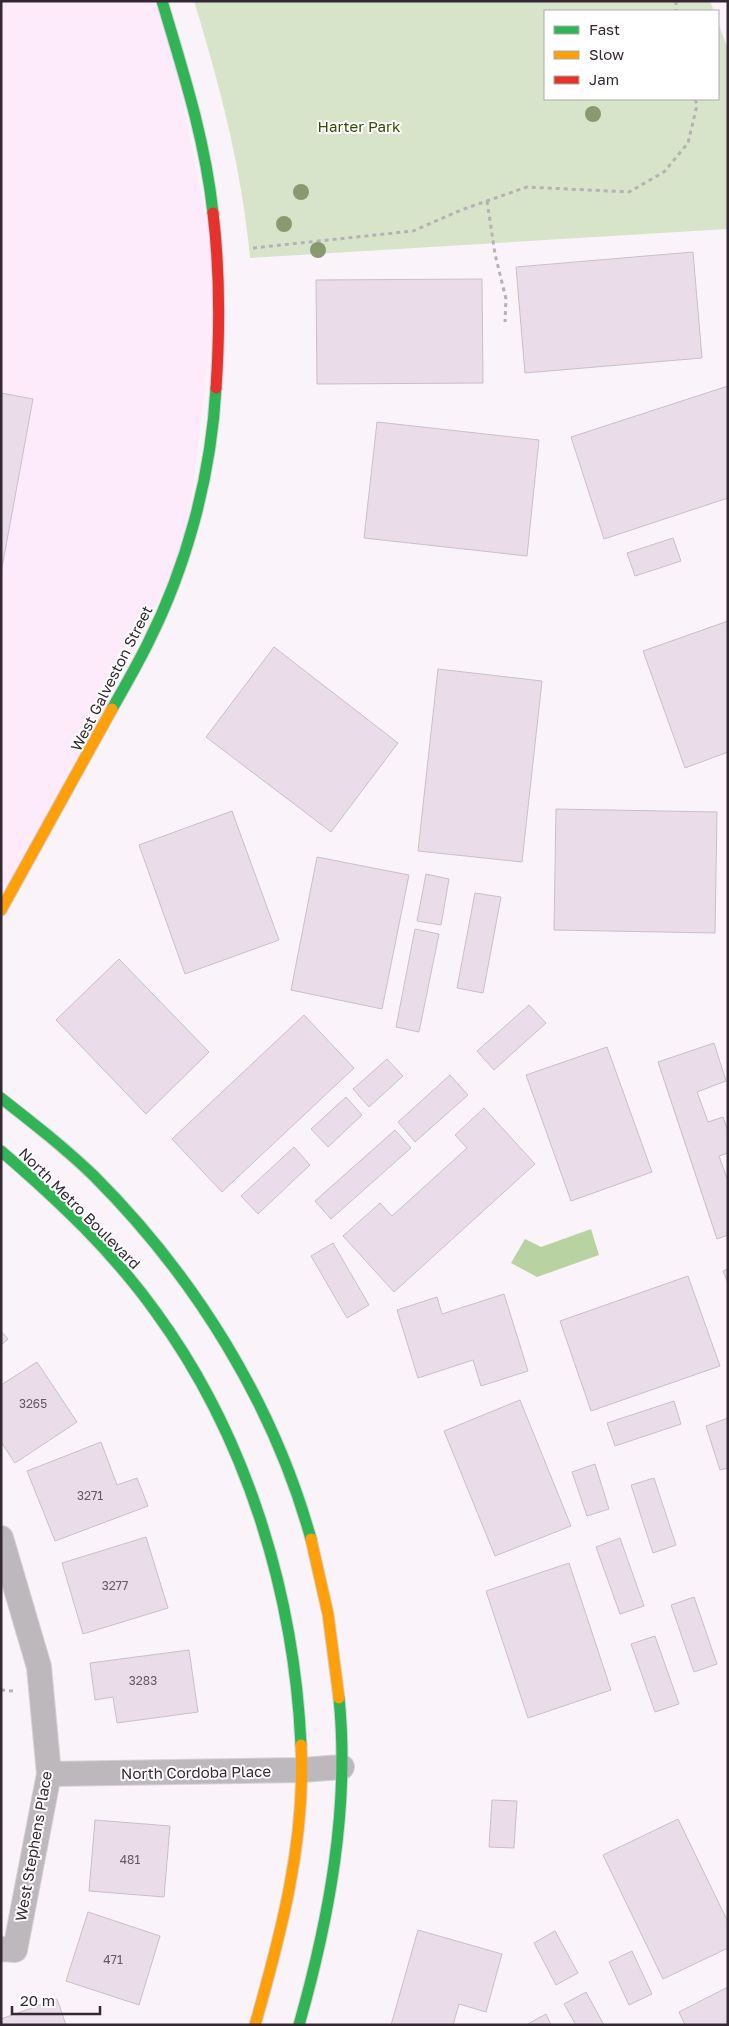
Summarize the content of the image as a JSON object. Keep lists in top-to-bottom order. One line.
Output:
{"streets":{"street":["West Galveston Street","North Metro Boulevard","North Cordoba Place","West Stephens Place"]},"crossings":[["North Metro Boulevard","North Cordoba Place"],["North Cordoba Place","West Stephens Place"]],"parks":["Harter Park"],"house_numbers":["3265","3271","3277","3283","481","471"],"legend":["Fast","Slow","Jam"],"scale_bar":"20 m"}
